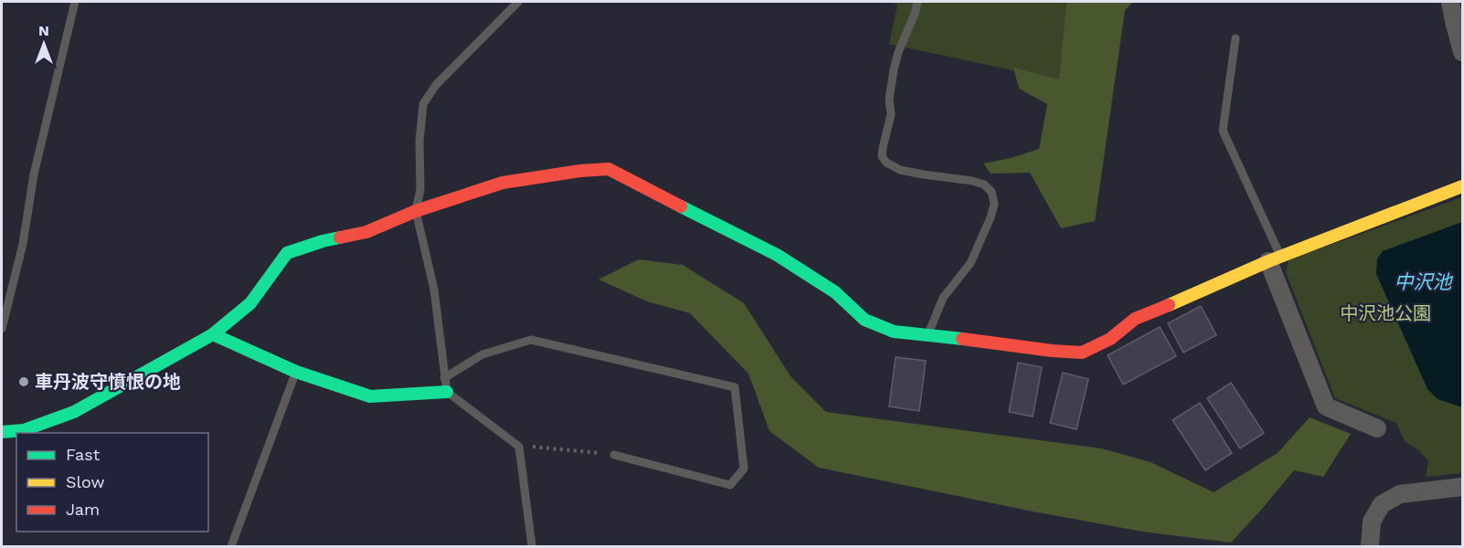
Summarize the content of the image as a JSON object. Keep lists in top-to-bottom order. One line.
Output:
{"water":["中沢池"],"parks":["中沢池公園"],"places":["車丹波守憤恨の地"],"legend":["Fast","Slow","Jam"],"north":"top"}
